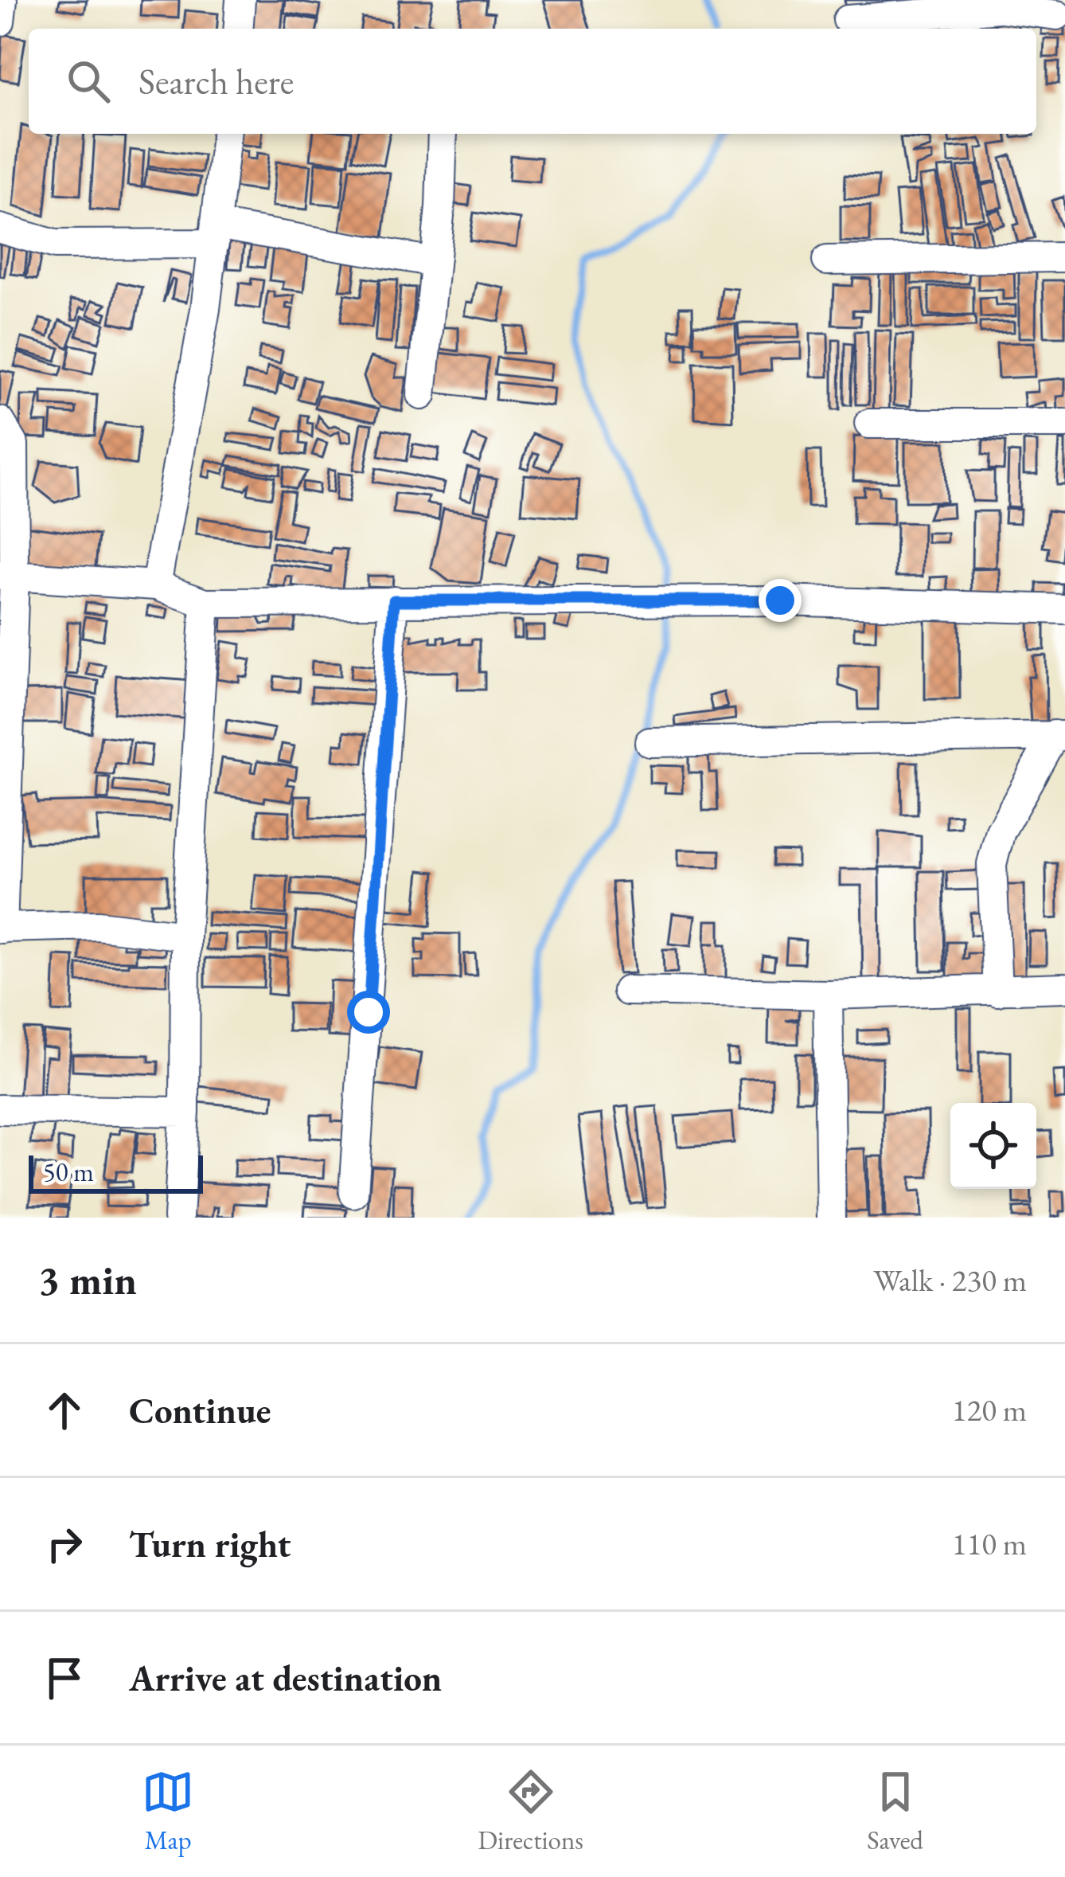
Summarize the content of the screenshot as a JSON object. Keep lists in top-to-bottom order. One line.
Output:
{"scale_bar":"50 m","page":{"search":"Search here","scale":"50 m","heading":["3 min","Walk · 230 m"],"list":[["Continue","120 m"],["Turn right","110 m"],"Arrive at destination"],"nav":["Map","Directions","Saved"]}}
